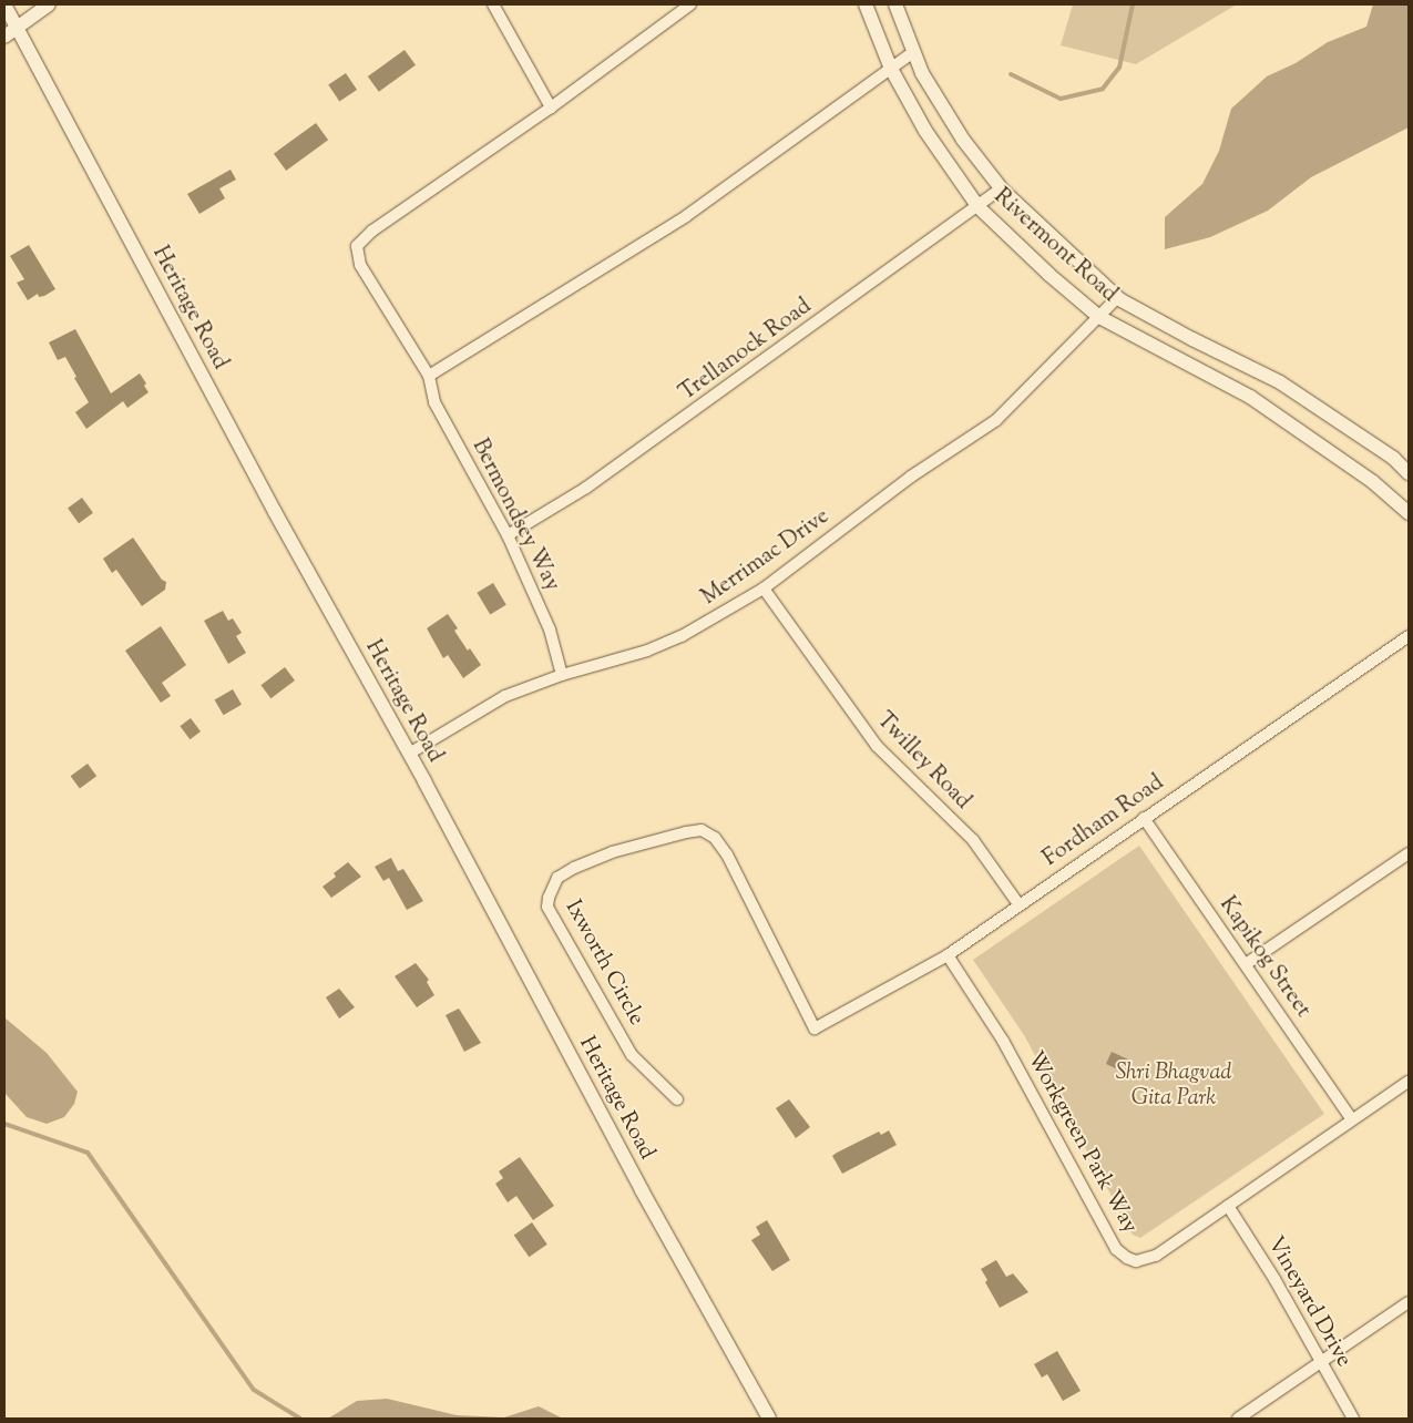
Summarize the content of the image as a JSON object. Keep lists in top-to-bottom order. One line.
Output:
{"streets":{"street":["Rivermont Road","Heritage Road","Trellanock Road","Bermondsey Way","Merrimac Drive","Twilley Road","Fordham Road","Kapikog Street","Ixworth Circle","Workgreen Park Way","Vineyard Drive"]},"crossings":[["Rivermont Road","Trellanock Road"],["Rivermont Road","Merrimac Drive"],["Heritage Road","Merrimac Drive"],["Trellanock Road","Bermondsey Way"],["Bermondsey Way","Merrimac Drive"],["Merrimac Drive","Twilley Road"],["Twilley Road","Fordham Road"],["Fordham Road","Kapikog Street"],["Fordham Road","Ixworth Circle"],["Fordham Road","Workgreen Park Way"],["Kapikog Street","Workgreen Park Way"],["Workgreen Park Way","Vineyard Drive"]],"parks":["Shri Bhagvad Gita Park"]}
